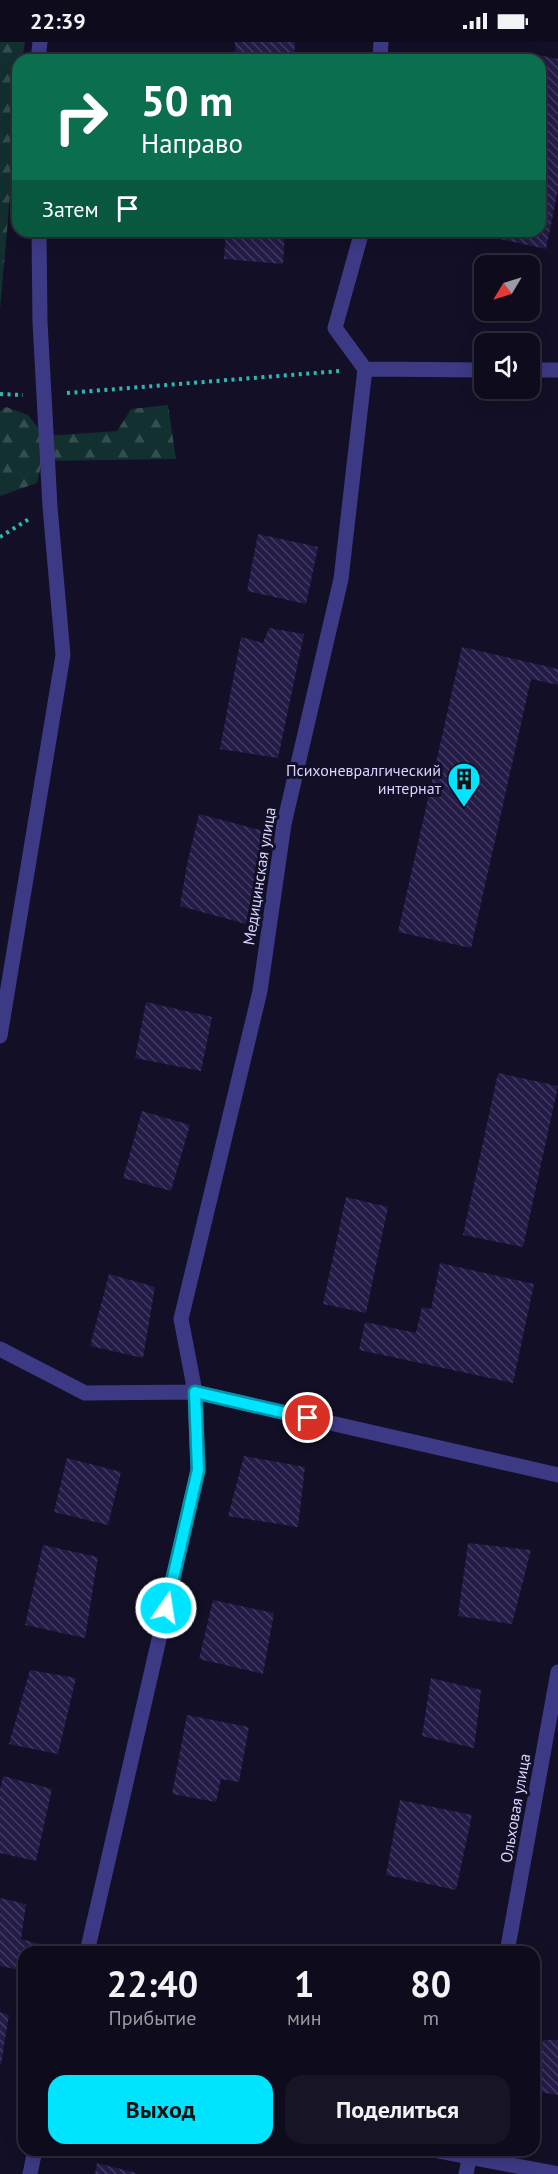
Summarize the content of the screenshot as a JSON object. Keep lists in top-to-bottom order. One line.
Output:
{"streets":{"street":["Медицинская улица","Ольховая улица"]},"places":{"building":["Психоневралгический интернат"]},"north":"bottom left","page":{"status":"22:39","turn":["50 m","Направо"],"then":"Затем","eta":["22:40","Прибытие","1","мин","80","m"],"buttons":["Выход","Поделиться"]}}
